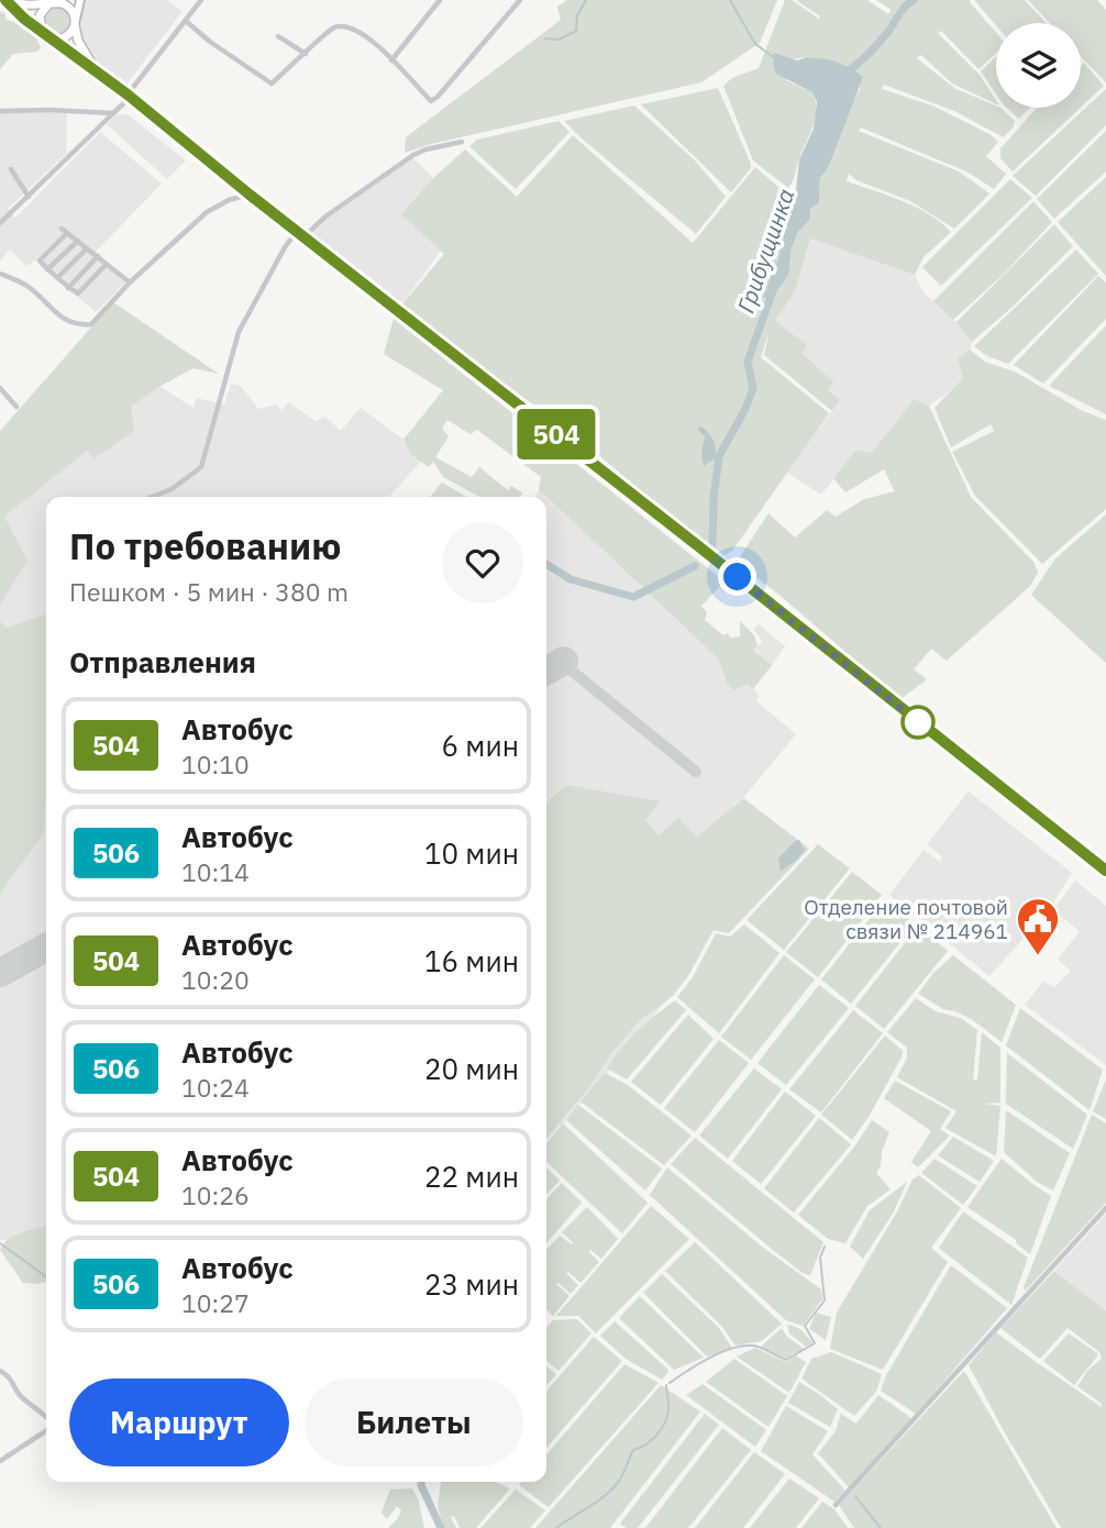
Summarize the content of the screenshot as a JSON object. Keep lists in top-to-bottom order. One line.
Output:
{"water":["Грибущинка"],"places":{"public building":["Отделение почтовой связи № 214961"]},"lines":["bus line 504"],"page":{"on_map":"504","heading":[["По требованию","Пешком · 5 мин · 380 m"],"Отправления"],"list":[{"mark":"504","name":"Автобус","note":"10:10","value":"6 мин"},{"mark":"506","name":"Автобус","note":"10:14","value":"10 мин"},{"mark":"504","name":"Автобус","note":"10:20","value":"16 мин"},{"mark":"506","name":"Автобус","note":"10:24","value":"20 мин"},{"mark":"504","name":"Автобус","note":"10:26","value":"22 мин"},{"mark":"506","name":"Автобус","note":"10:27","value":"23 мин"}],"buttons":["Маршрут","Билеты"]}}
